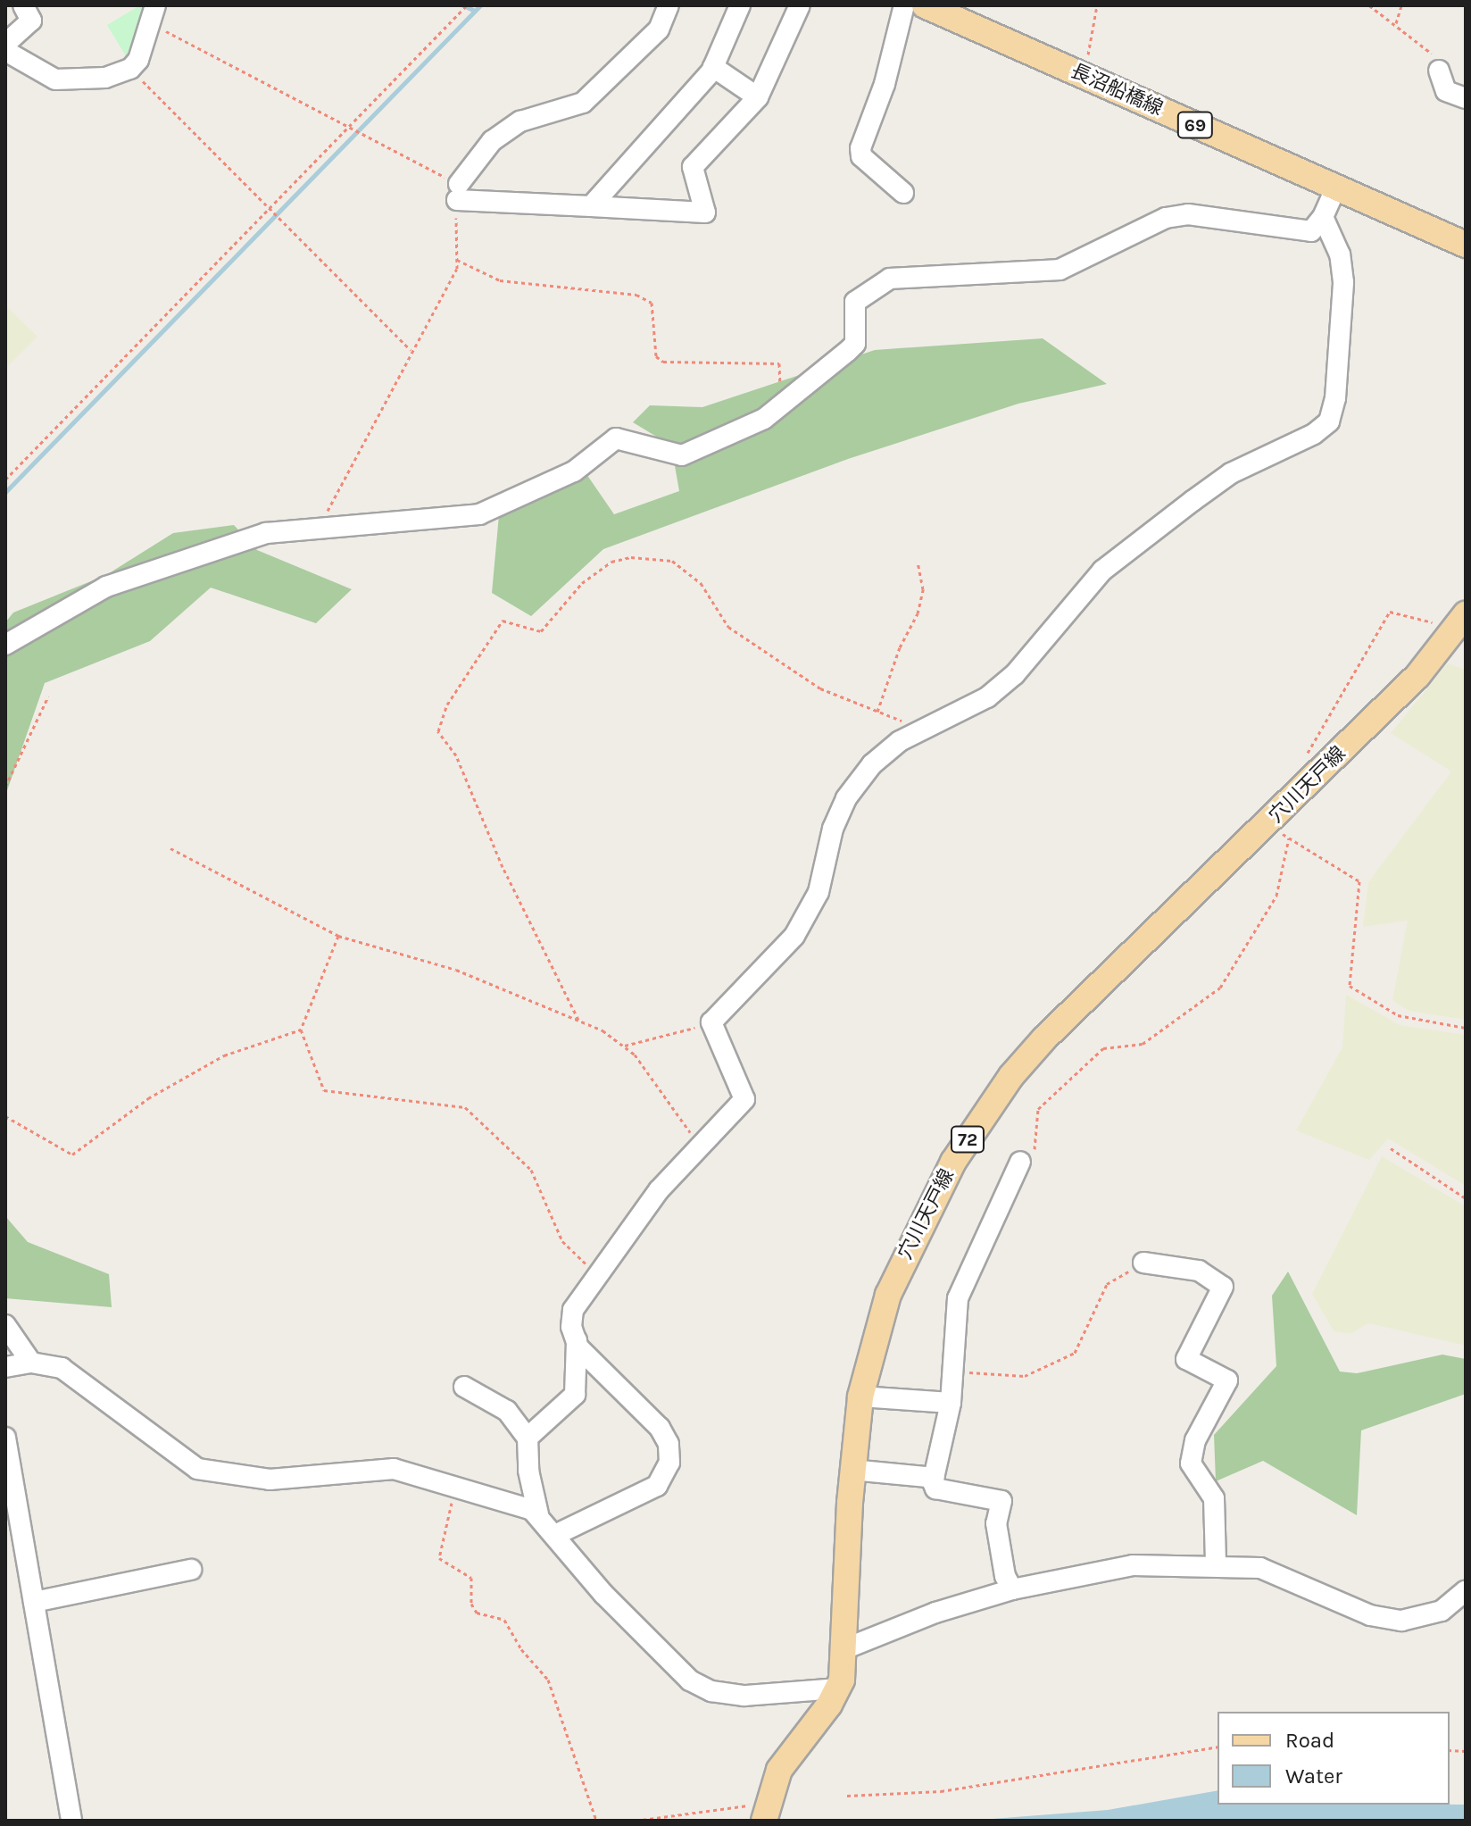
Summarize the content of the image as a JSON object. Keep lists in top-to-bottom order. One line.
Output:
{"streets":{"main road":["長沼船橋線","69","穴川天戸線","72"]},"legend":["Road","Water"]}
